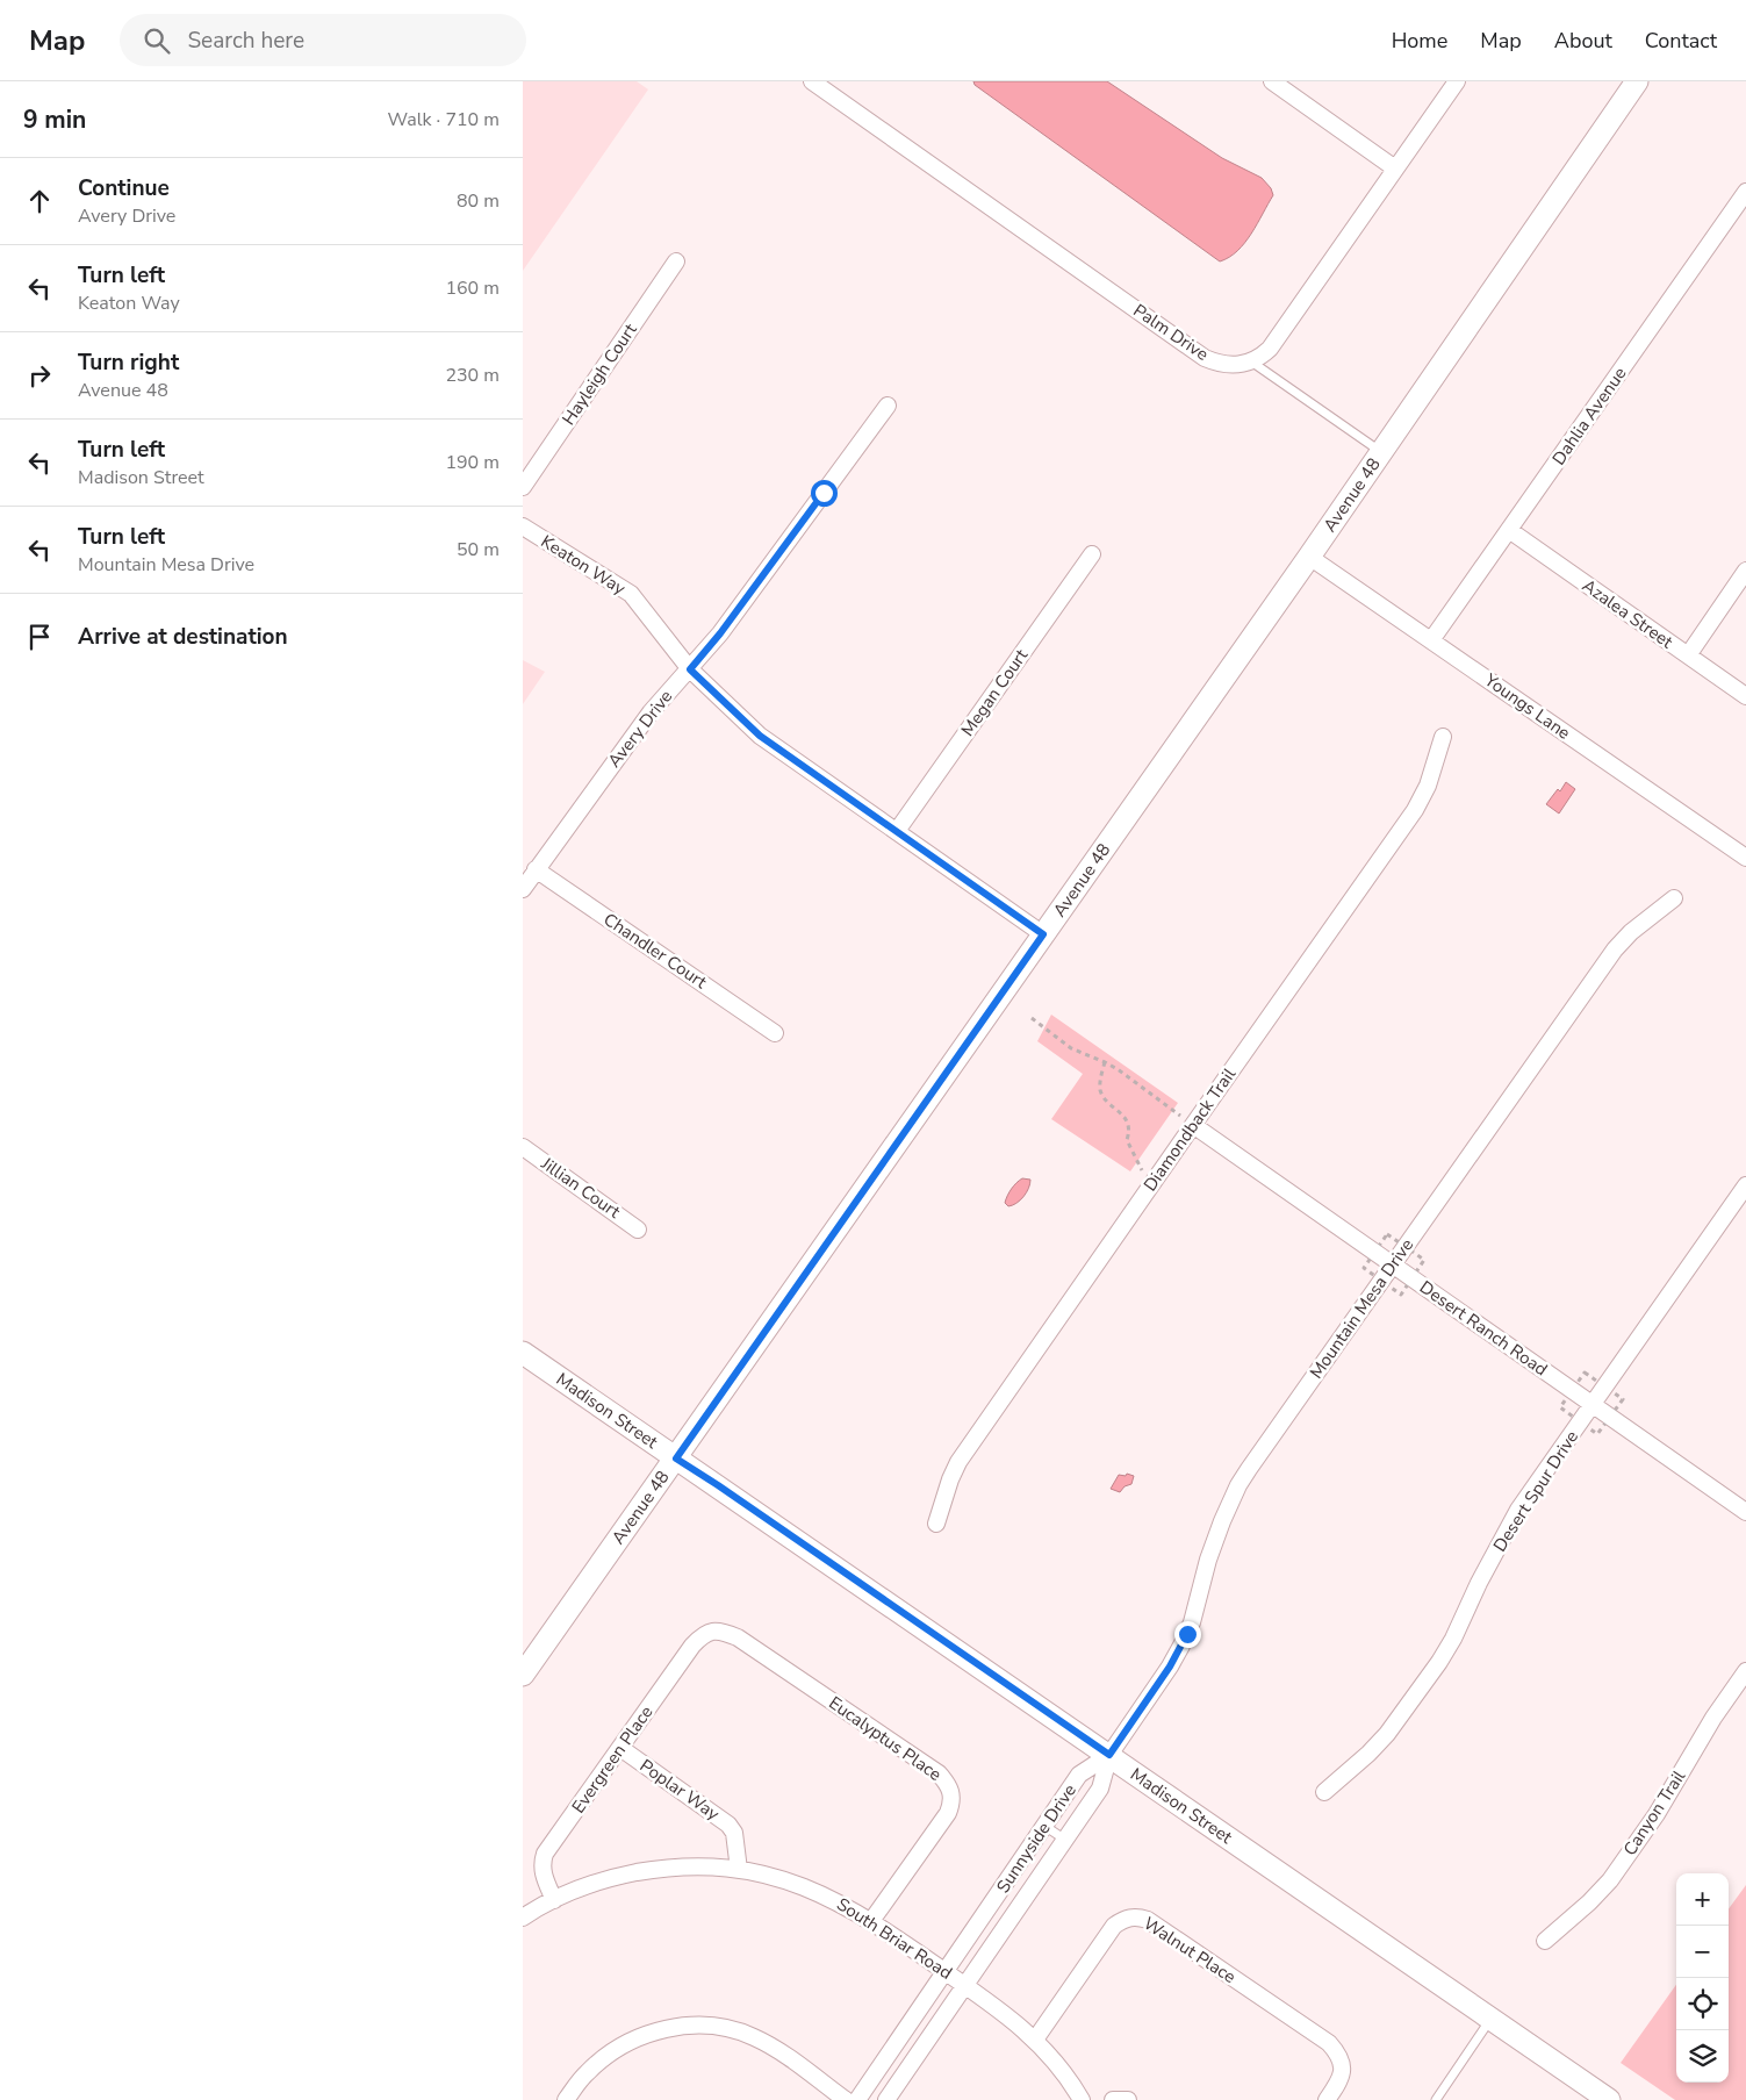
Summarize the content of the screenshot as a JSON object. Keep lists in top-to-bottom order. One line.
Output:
{"streets":{"main road":["Avenue 48","Madison Street"],"street":["Palm Drive","Hayleigh Court","Dahlia Avenue","Keaton Way","Azalea Street","Megan Court","Youngs Lane","Avery Drive","Chandler Court","Diamondback Trail","Jillian Court","Mountain Mesa Drive","Desert Ranch Road","Desert Spur Drive","Eucalyptus Place","Evergreen Place","Poplar Way","Canyon Trail","Sunnyside Drive","South Briar Road","Walnut Place"]},"crossings":[["Dahlia Avenue","Azalea Street"],["Dahlia Avenue","Youngs Lane"],["Avenue 48","Keaton Way"],["Avenue 48","Youngs Lane"],["Avenue 48","Madison Street"],["Keaton Way","Megan Court"],["Keaton Way","Avery Drive"],["Avery Drive","Chandler Court"],["Diamondback Trail","Desert Ranch Road"],["Mountain Mesa Drive","Desert Ranch Road"],["Mountain Mesa Drive","Madison Street"],["Mountain Mesa Drive","Sunnyside Drive"],["Desert Ranch Road","Desert Spur Drive"],["Madison Street","Sunnyside Drive"],["Eucalyptus Place","Evergreen Place"],["Eucalyptus Place","South Briar Road"],["Evergreen Place","Poplar Way"],["Evergreen Place","South Briar Road"],["Poplar Way","South Briar Road"],["Sunnyside Drive","South Briar Road"],["South Briar Road","Walnut Place"]],"page":{"header":"Map","search":"Search here","nav":["Home","Map","About","Contact"],"heading":["9 min","Walk · 710 m"],"list":[["Continue","Avery Drive","80 m"],["Turn left","Keaton Way","160 m"],["Turn right","Avenue 48","230 m"],["Turn left","Madison Street","190 m"],["Turn left","Mountain Mesa Drive","50 m"],"Arrive at destination"],"map_buttons":["+","−"]}}
